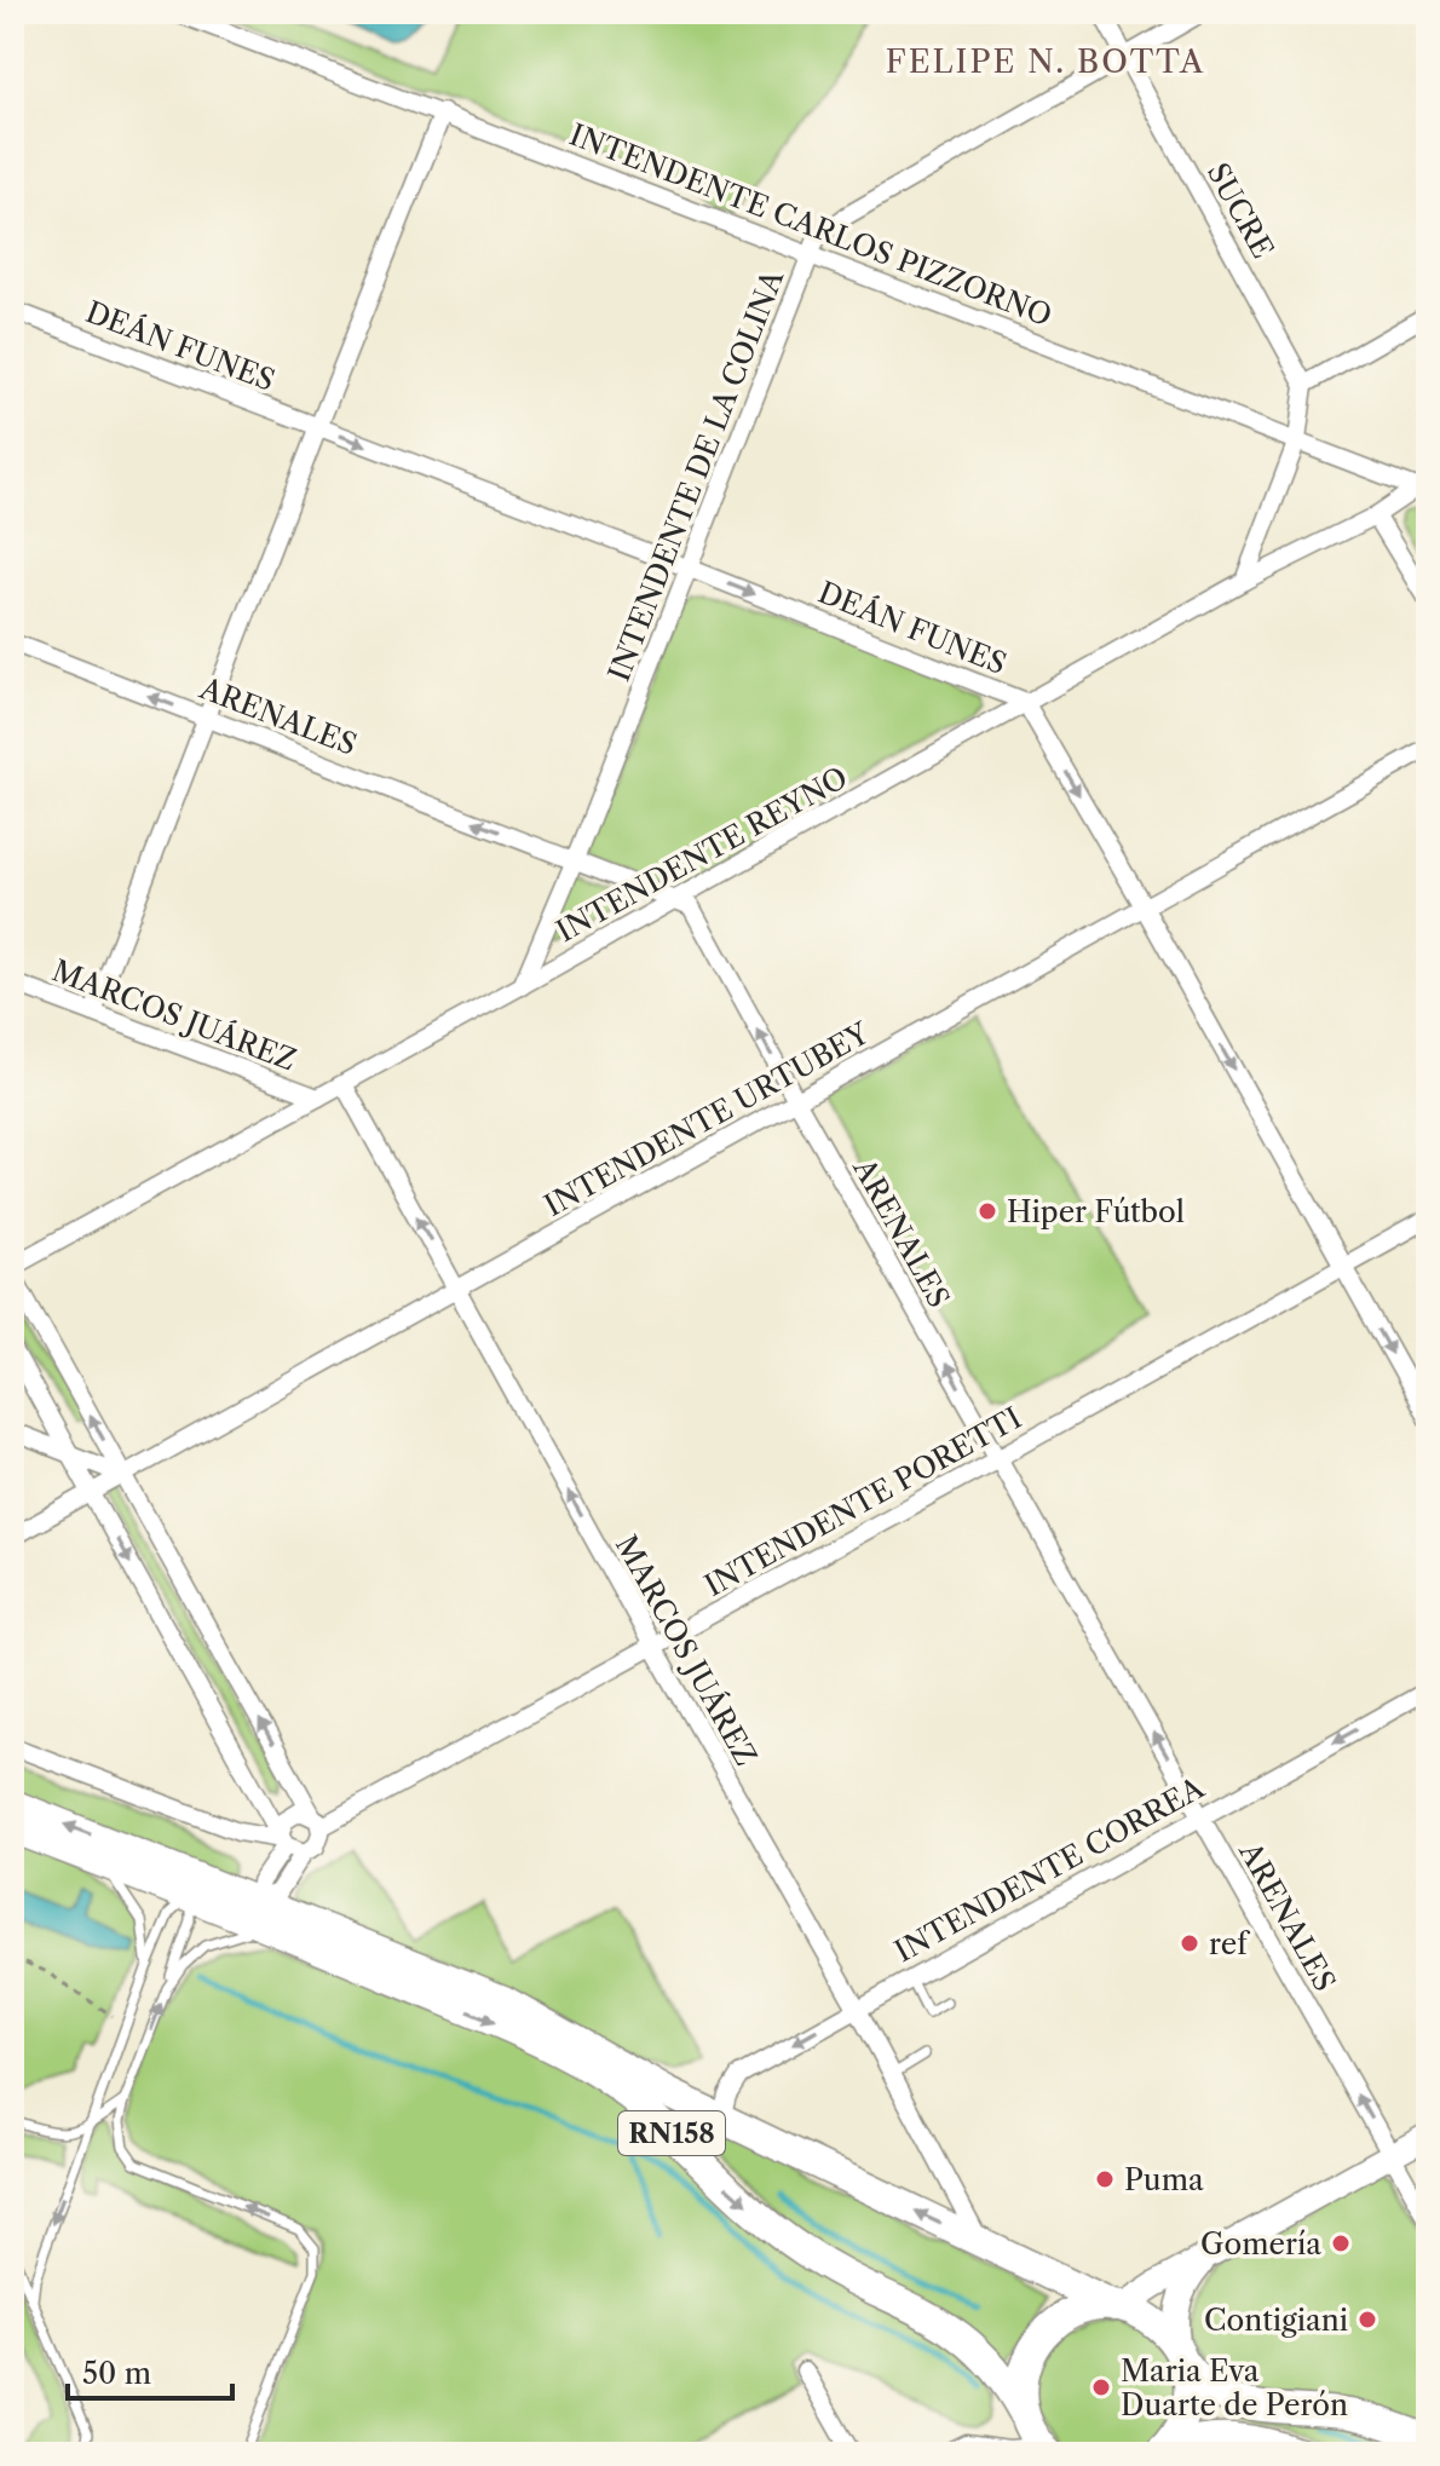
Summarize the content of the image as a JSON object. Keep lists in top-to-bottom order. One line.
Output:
{"streets":{"highway":["RN158"],"street":["SUCRE","INTENDENTE CARLOS PIZZORNO","DEÁN FUNES","INTENDENTE DE LA COLINA","ARENALES","INTENDENTE REYNO","MARCOS JUÁREZ","INTENDENTE URTUBEY","INTENDENTE PORETTI","INTENDENTE CORREA"]},"crossings":[["SUCRE","INTENDENTE DE LA COLINA"],["INTENDENTE CARLOS PIZZORNO","INTENDENTE DE LA COLINA"],["INTENDENTE CARLOS PIZZORNO","INTENDENTE REYNO"],["DEÁN FUNES","INTENDENTE DE LA COLINA"],["DEÁN FUNES","INTENDENTE REYNO"],["DEÁN FUNES","INTENDENTE URTUBEY"],["DEÁN FUNES","INTENDENTE PORETTI"],["INTENDENTE DE LA COLINA","ARENALES"],["INTENDENTE DE LA COLINA","INTENDENTE REYNO"],["ARENALES","INTENDENTE REYNO"],["ARENALES","INTENDENTE URTUBEY"],["ARENALES","INTENDENTE PORETTI"],["ARENALES","INTENDENTE CORREA"],["INTENDENTE REYNO","MARCOS JUÁREZ"],["MARCOS JUÁREZ","INTENDENTE URTUBEY"],["MARCOS JUÁREZ","INTENDENTE PORETTI"],["MARCOS JUÁREZ","INTENDENTE CORREA"],["MARCOS JUÁREZ","RN158"],["INTENDENTE CORREA","RN158"]],"one_way":["DEÁN FUNES","ARENALES","MARCOS JUÁREZ","INTENDENTE CORREA"],"districts":["FELIPE N. BOTTA"],"places":["Hiper Fútbol","ref","Puma","Gomería","Contigiani","Maria Eva Duarte de Perón"],"scale_bar":"50 m"}
